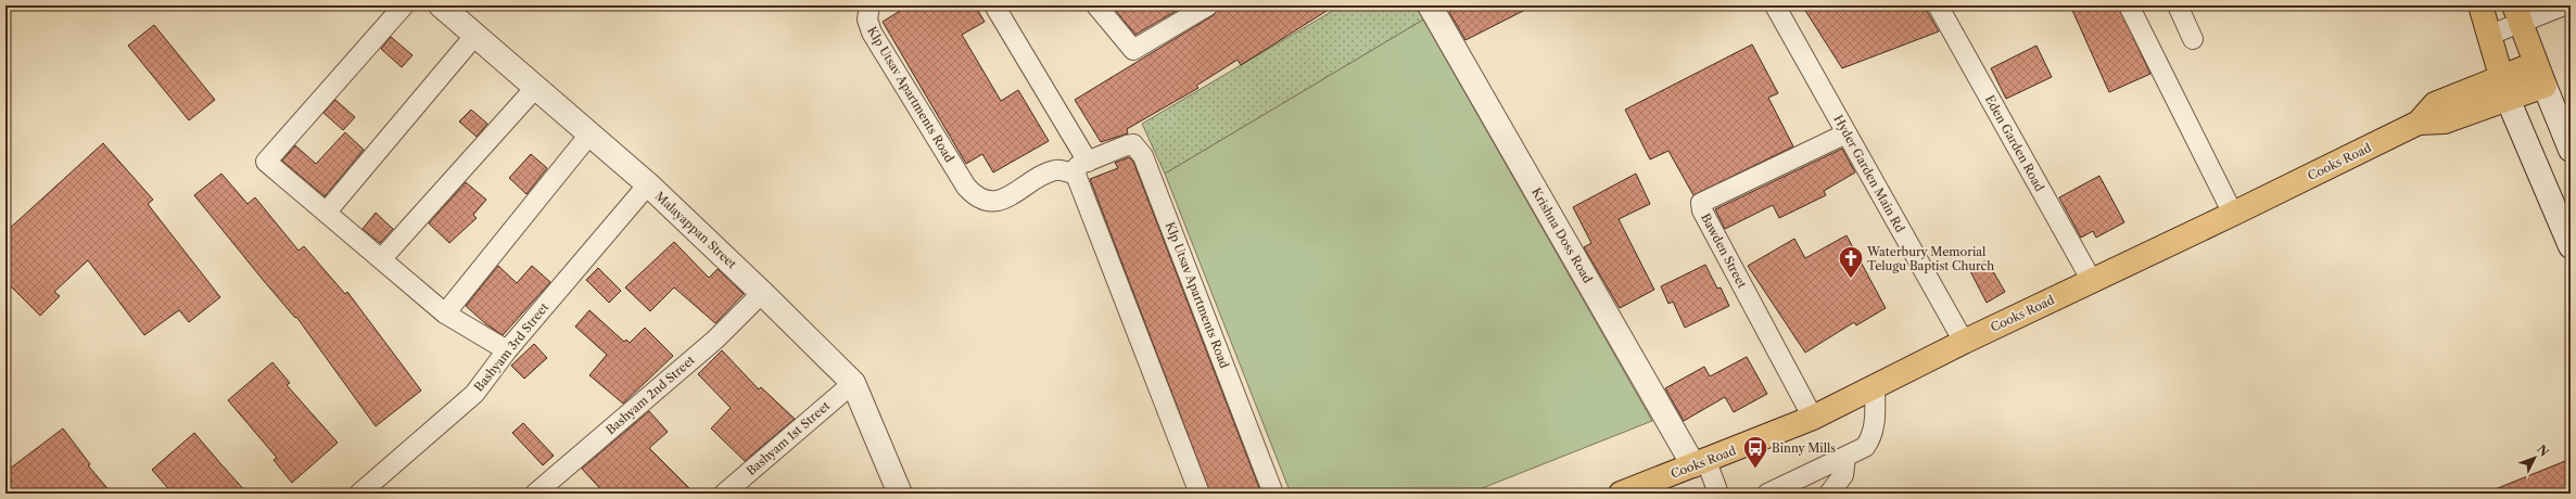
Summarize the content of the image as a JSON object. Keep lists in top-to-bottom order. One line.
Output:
{"streets":{"main road":["Cooks Road"],"street":["Klp Utsav Apartments Road","Eden Garden Road","Hyder Garden Main Rd","Malayappan Street","Krishna Doss Road","Bawden Street","Bashyam 3rd Street","Bashyam 2nd Street","Bashyam 1st Street"]},"crossings":[["Eden Garden Road","Cooks Road"],["Cooks Road","Hyder Garden Main Rd"],["Cooks Road","Krishna Doss Road"],["Cooks Road","Bawden Street"],["Hyder Garden Main Rd","Bawden Street"],["Malayappan Street","Bashyam 3rd Street"],["Malayappan Street","Bashyam 2nd Street"],["Malayappan Street","Bashyam 1st Street"]],"places":{"church":["Waterbury Memorial Telugu Baptist Church"],"bus stop":["Binny Mills"]},"north":"top right"}
